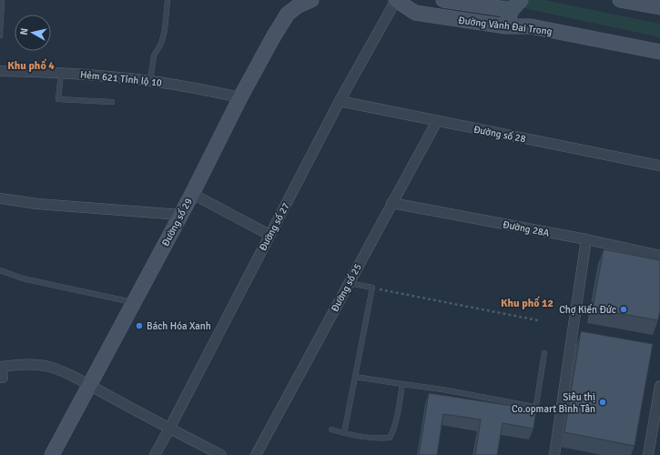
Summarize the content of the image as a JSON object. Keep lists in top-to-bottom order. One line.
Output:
{"streets":{"street":["Đường Vành Đai Trong","Hẻm 621 Tỉnh lộ 10","Đường số 28","Đường số 29","Đường số 27","Đường 28A","Đường số 25"]},"crossings":[["Đường Vành Đai Trong","Đường số 27"],["Hẻm 621 Tỉnh lộ 10","Đường số 29"],["Đường số 28","Đường số 27"],["Đường số 28","Đường số 25"],["Đường 28A","Đường số 25"]],"districts":["Khu phố 4","Khu phố 12"],"places":["Chợ Kiến Đức","Bách Hóa Xanh","Siêu thị Co.opmart Bình Tân"],"north":"left"}
